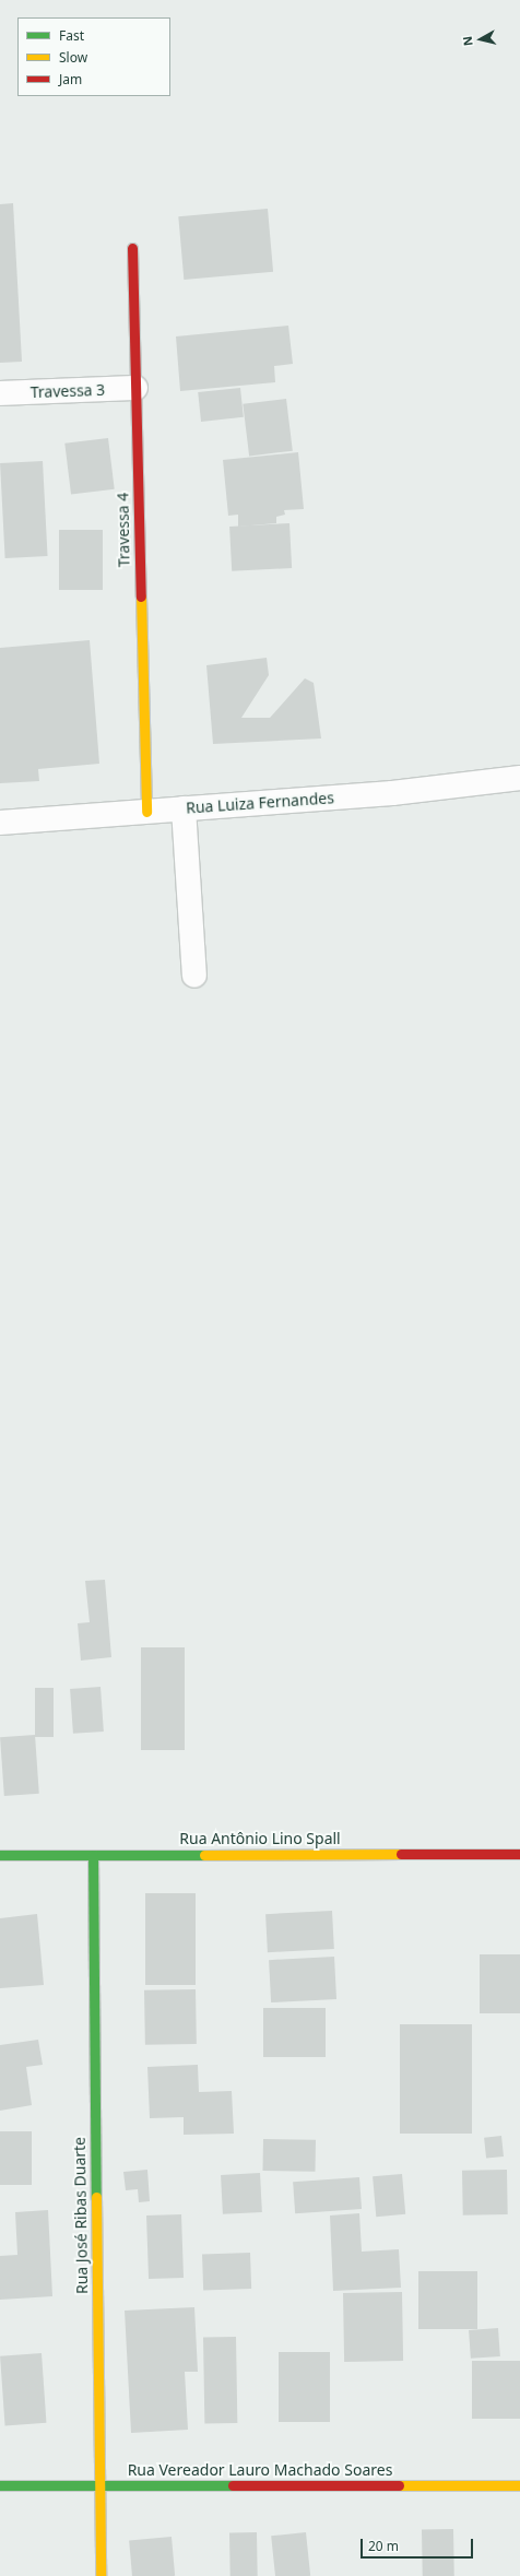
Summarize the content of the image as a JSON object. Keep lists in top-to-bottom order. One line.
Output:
{"streets":{"street":["Travessa 3","Travessa 4","Rua Luiza Fernandes","Rua Antônio Lino Spall","Rua José Ribas Duarte","Rua Vereador Lauro Machado Soares"]},"crossings":[["Travessa 3","Travessa 4"],["Travessa 4","Rua Luiza Fernandes"],["Rua Antônio Lino Spall","Rua José Ribas Duarte"],["Rua José Ribas Duarte","Rua Vereador Lauro Machado Soares"]],"legend":["Fast","Slow","Jam"],"scale_bar":"20 m","north":"left"}
